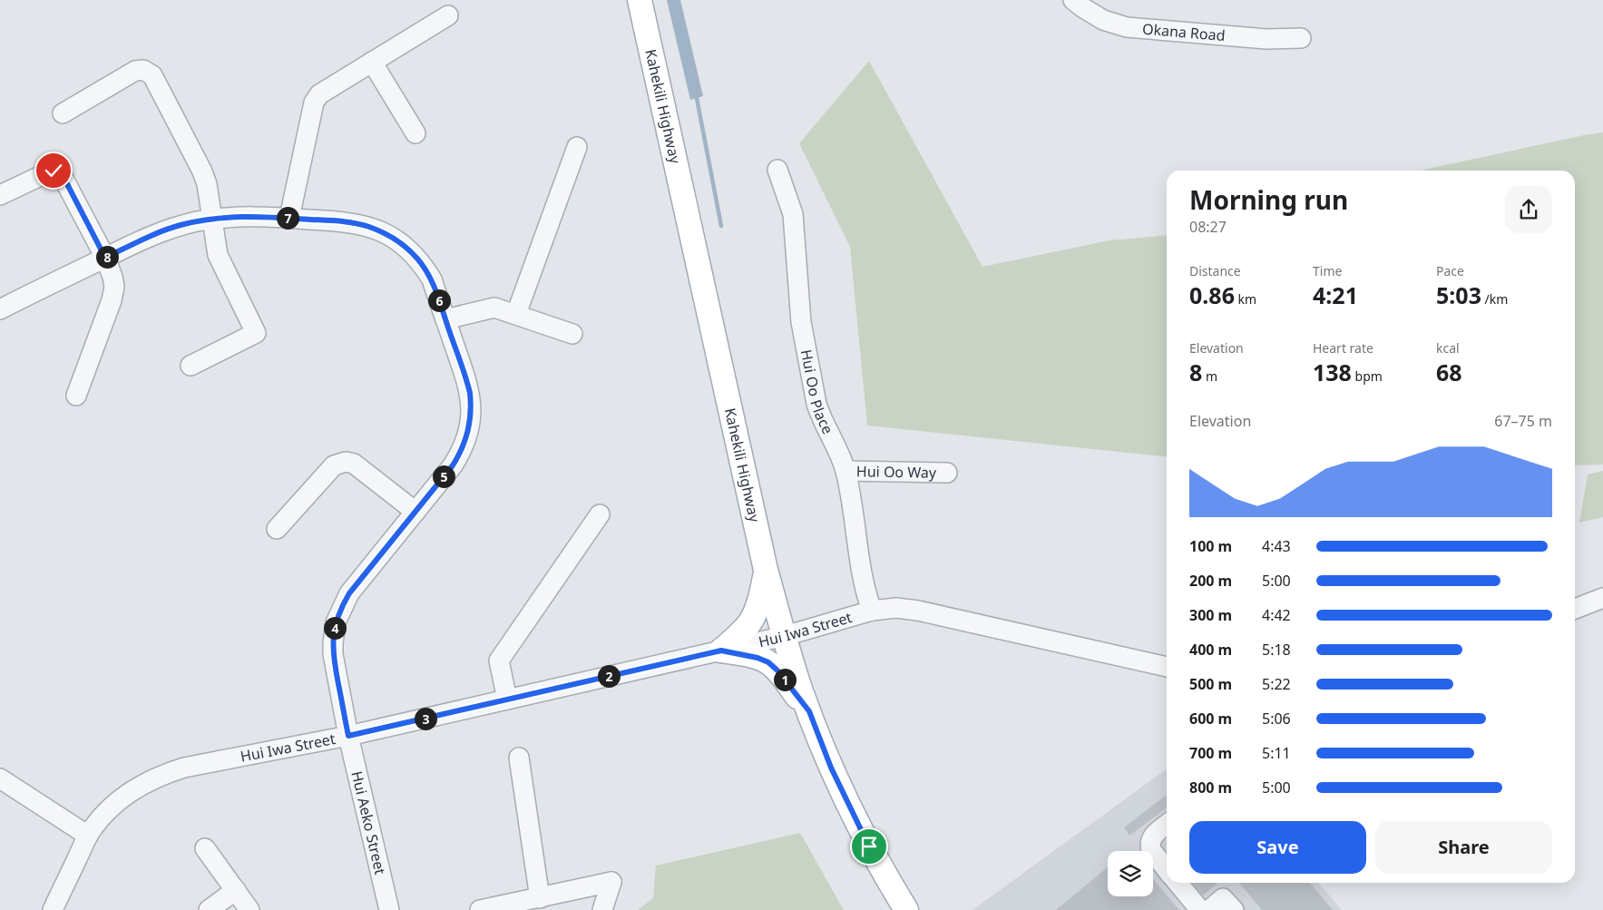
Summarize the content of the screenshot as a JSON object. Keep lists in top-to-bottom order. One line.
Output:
{"streets":{"main road":["Kahekili Highway"],"street":["Okana Road","Hui Oo Place","Hui Oo Way","Hui Iwa Street","Hui Aeko Street"]},"crossings":[["Kahekili Highway","Hui Iwa Street"],["Hui Oo Place","Hui Oo Way"],["Hui Oo Place","Hui Iwa Street"],["Hui Iwa Street","Hui Aeko Street"]],"page":{"heading":["Morning run","08:27"],"pins":["7","8","6","5","4","2","1","3"],"stats":[["Distance","0.86 km"],["Time","4:21"],["Pace","5:03 /km"],["Elevation","8 m"],["Heart rate","138 bpm"],["kcal","68"]],"chart":["Elevation","67–75 m"],"list":[{"name":"100 m","note":"4:43"},{"name":"200 m","note":"5:00"},{"name":"300 m","note":"4:42"},{"name":"400 m","note":"5:18"},{"name":"500 m","note":"5:22"},{"name":"600 m","note":"5:06"},{"name":"700 m","note":"5:11"},{"name":"800 m","note":"5:00"}],"buttons":["Save","Share"]}}
